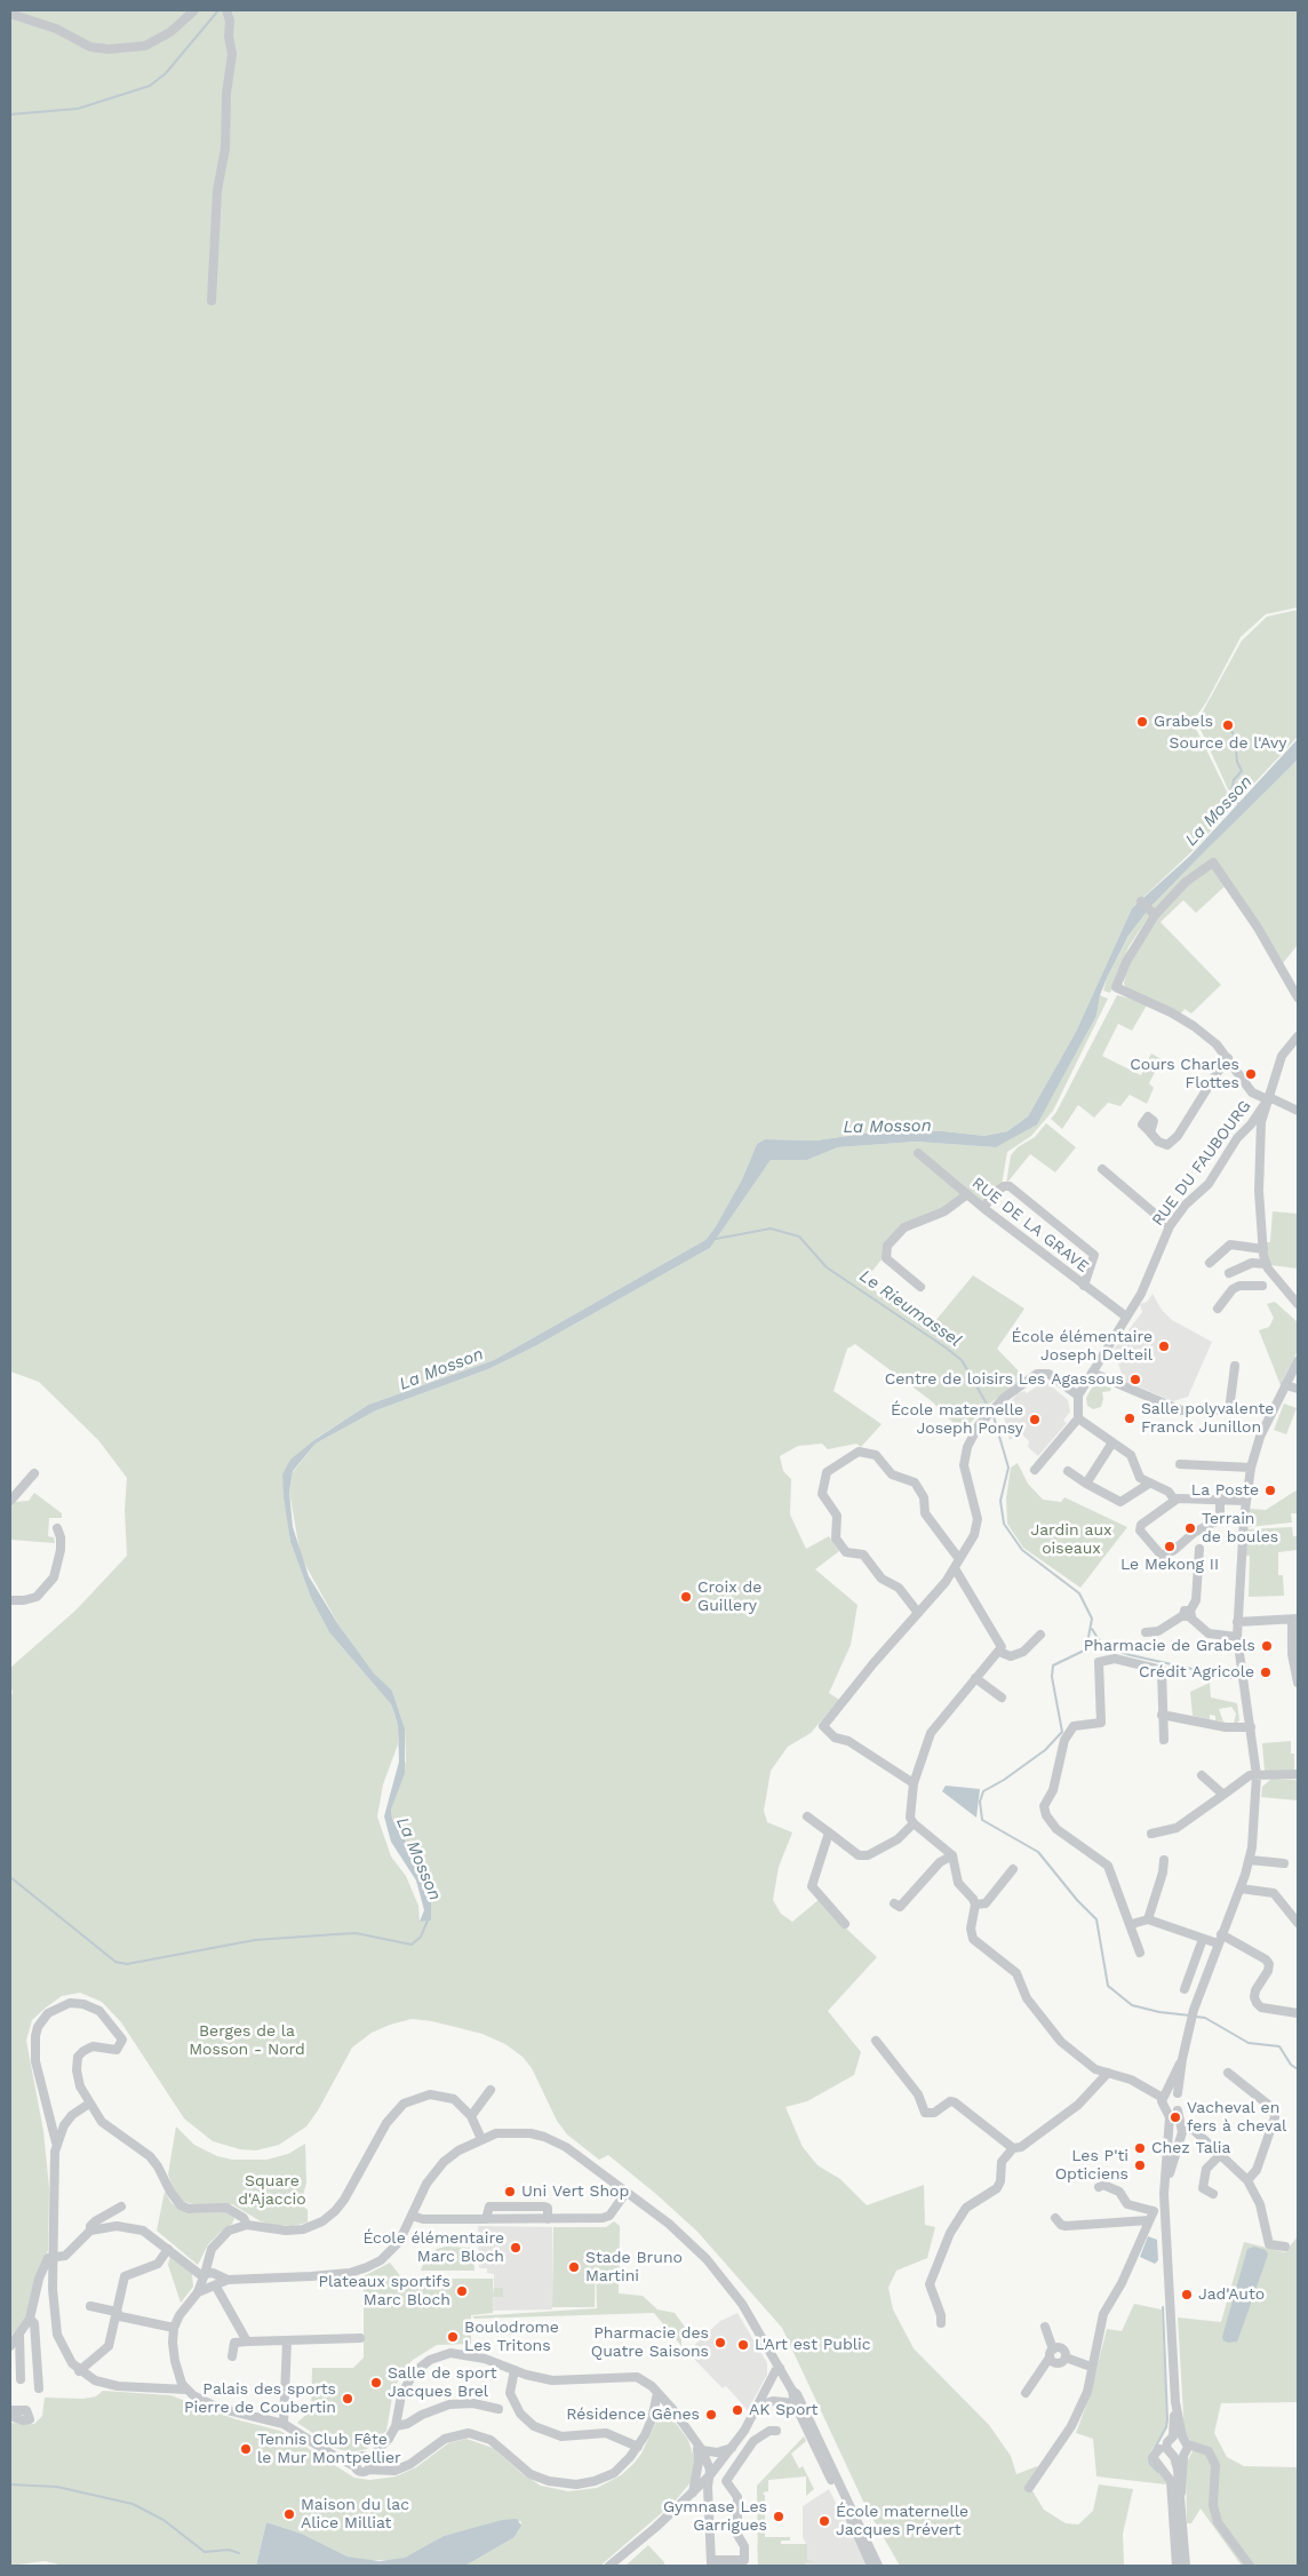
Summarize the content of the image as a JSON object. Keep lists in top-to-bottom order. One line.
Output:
{"streets":{"street":["RUE DU FAUBOURG","RUE DE LA GRAVE"]},"crossings":[["RUE DU FAUBOURG","RUE DE LA GRAVE"]],"water":["La Mosson","Le Rieumassel"],"parks":["Jardin aux oiseaux","Berges de la Mosson - Nord","Square d'Ajaccio"],"places":["Grabels","Source de l'Avy","Cours Charles Flottes","École élémentaire Joseph Delteil","Centre de loisirs Les Agassous","Salle polyvalente Franck Junillon","École maternelle Joseph Ponsy","La Poste","Terrain de boules","Le Mekong II","Croix de Guillery","Pharmacie de Grabels","Crédit Agricole","Vacheval en fers à cheval","Chez Talia","Les P'ti Opticiens","Uni Vert Shop","École élémentaire Marc Bloch","Stade Bruno Martini","Plateaux sportifs Marc Bloch","Jad'Auto","Boulodrome Les Tritons","Pharmacie des Quatre Saisons","L'Art est Public","Salle de sport Jacques Brel","Palais des sports Pierre de Coubertin","AK Sport","Résidence Gênes","Tennis Club Fête le Mur Montpellier","Maison du lac Alice Milliat","Gymnase Les Garrigues","École maternelle Jacques Prévert"]}
